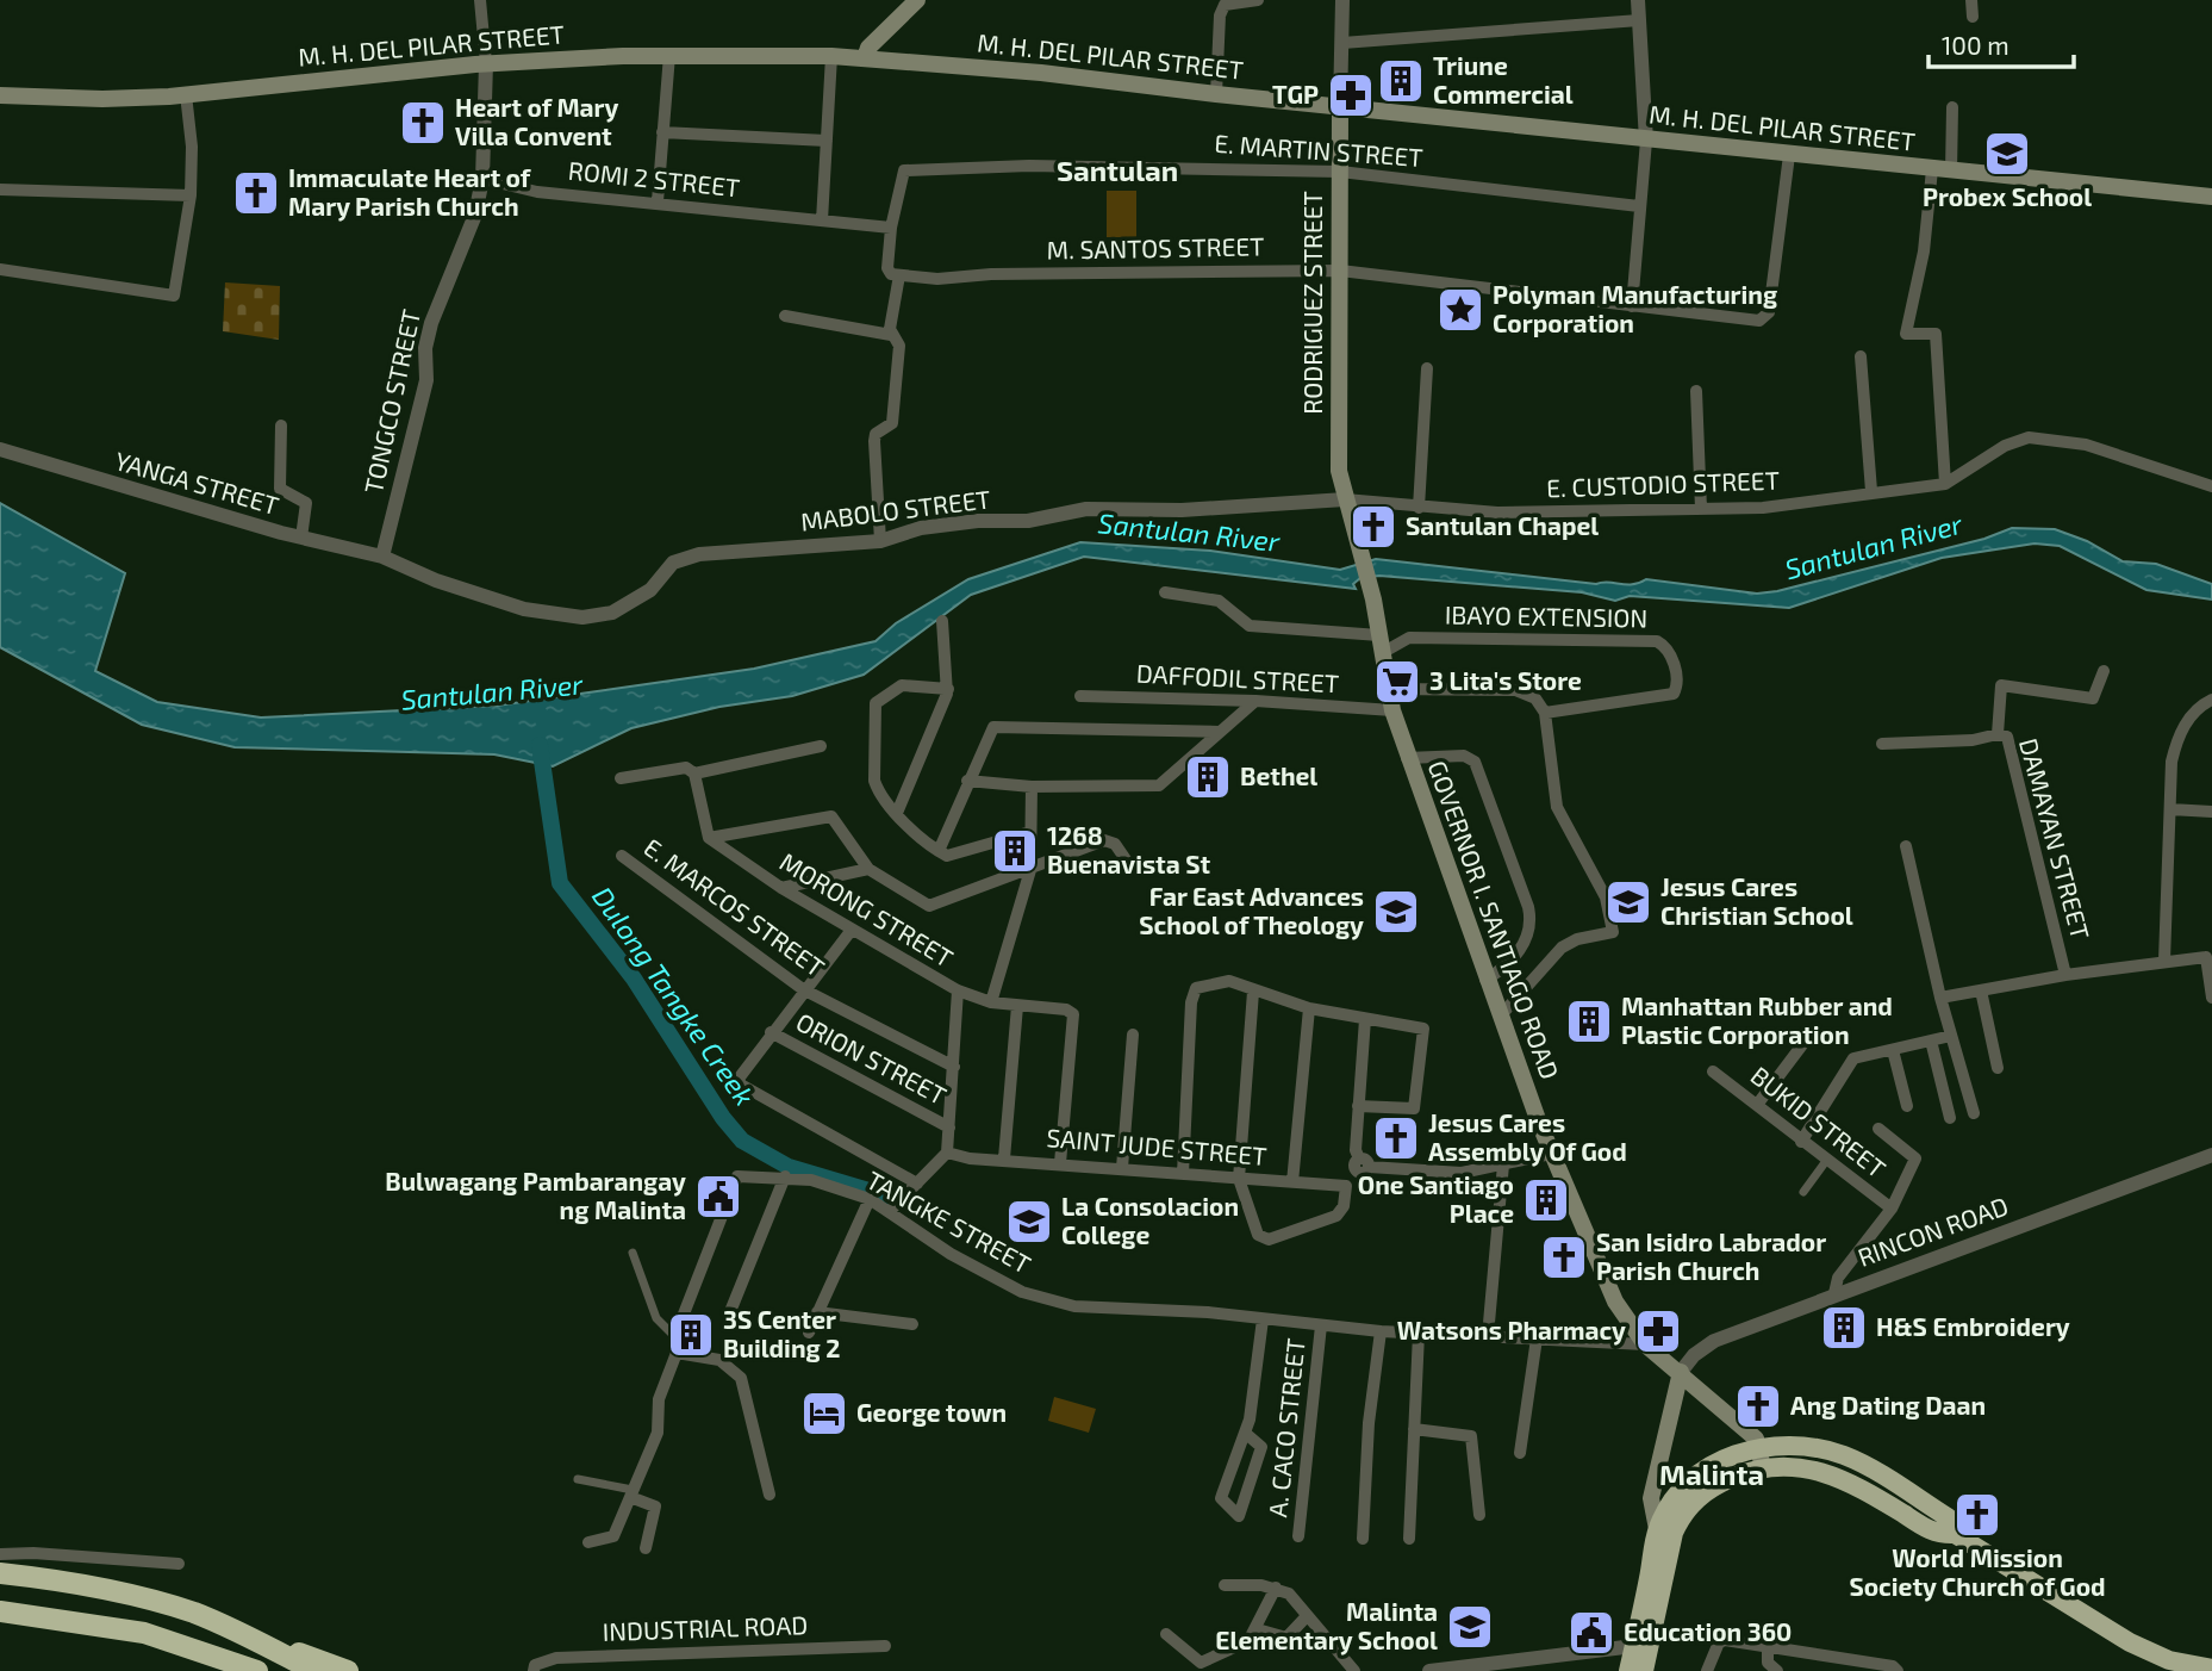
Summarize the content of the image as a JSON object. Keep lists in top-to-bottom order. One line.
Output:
{"streets":{"main road":["M. H. DEL PILAR STREET","RODRIGUEZ STREET","GOVERNOR I. SANTIAGO ROAD"],"street":["E. MARTIN STREET","ROMI 2 STREET","M. SANTOS STREET","TONGCO STREET","YANGA STREET","E. CUSTODIO STREET","MABOLO STREET","IBAYO EXTENSION","DAFFODIL STREET","DAMAYAN STREET","E. MARCOS STREET","MORONG STREET","ORION STREET","BUKID STREET","SAINT JUDE STREET","TANGKE STREET","RINCON ROAD","A. CACO STREET","INDUSTRIAL ROAD"]},"crossings":[["M. H. DEL PILAR STREET","M. SANTOS STREET"],["M. H. DEL PILAR STREET","RODRIGUEZ STREET"],["M. H. DEL PILAR STREET","TONGCO STREET"],["E. MARTIN STREET","ROMI 2 STREET"],["E. MARTIN STREET","RODRIGUEZ STREET"],["ROMI 2 STREET","TONGCO STREET"],["M. SANTOS STREET","RODRIGUEZ STREET"],["RODRIGUEZ STREET","E. CUSTODIO STREET"],["RODRIGUEZ STREET","MABOLO STREET"],["RODRIGUEZ STREET","GOVERNOR I. SANTIAGO ROAD"],["TONGCO STREET","YANGA STREET"],["TONGCO STREET","MABOLO STREET"],["YANGA STREET","MABOLO STREET"],["E. CUSTODIO STREET","MABOLO STREET"],["IBAYO EXTENSION","GOVERNOR I. SANTIAGO ROAD"],["DAFFODIL STREET","GOVERNOR I. SANTIAGO ROAD"],["MORONG STREET","SAINT JUDE STREET"],["GOVERNOR I. SANTIAGO ROAD","TANGKE STREET"],["GOVERNOR I. SANTIAGO ROAD","RINCON ROAD"],["BUKID STREET","RINCON ROAD"],["TANGKE STREET","A. CACO STREET"]],"districts":["Santulan","Malinta"],"water":["Santulan River","Dulong Tangke Creek"],"places":{"building":["Triune Commercial","Bethel","1268 Buenavista St","Manhattan Rubber and Plastic Corporation","One Santiago Place","H&S Embroidery","3S Center Building 2"],"pharmacy":["TGP","Watsons Pharmacy"],"church":["Heart of Mary Villa Convent","Immaculate Heart of Mary Parish Church","Santulan Chapel","Jesus Cares Assembly Of God","San Isidro Labrador Parish Church","Ang Dating Daan","World Mission Society Church of God"],"school or university":["Probex School","Jesus Cares Christian School","Far East Advances School of Theology","La Consolacion College","Malinta Elementary School"],"place":["Polyman Manufacturing Corporation"],"supermarket":["3 Lita's Store"],"public building":["Bulwagang Pambarangay ng Malinta","Education 360"],"hotel":["George town"]},"scale_bar":"100 m"}
